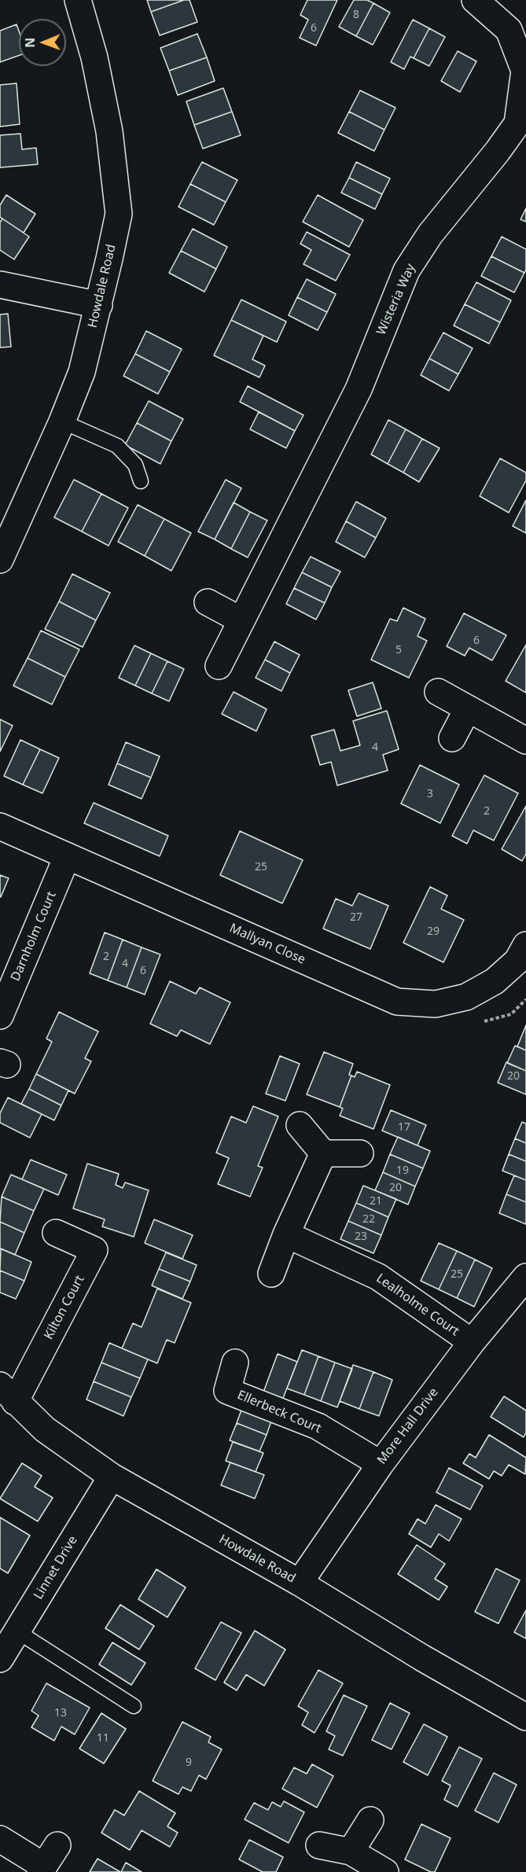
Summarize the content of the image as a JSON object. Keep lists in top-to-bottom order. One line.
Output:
{"streets":{"street":["Howdale Road","Wisteria Way","Darnholm Court","Mallyan Close","Lealholme Court","Kilton Court","Ellerbeck Court","More Hall Drive","Linnet Drive"]},"crossings":[["Howdale Road","Kilton Court"],["Howdale Road","More Hall Drive"],["Howdale Road","Linnet Drive"],["Darnholm Court","Mallyan Close"],["Lealholme Court","More Hall Drive"],["Ellerbeck Court","More Hall Drive"]],"house_numbers":["8","6","6","5","4","3","2","25","27","29","2","4","6","20","17","19","20","21","22","23","25","13","11","9"],"north":"left"}
